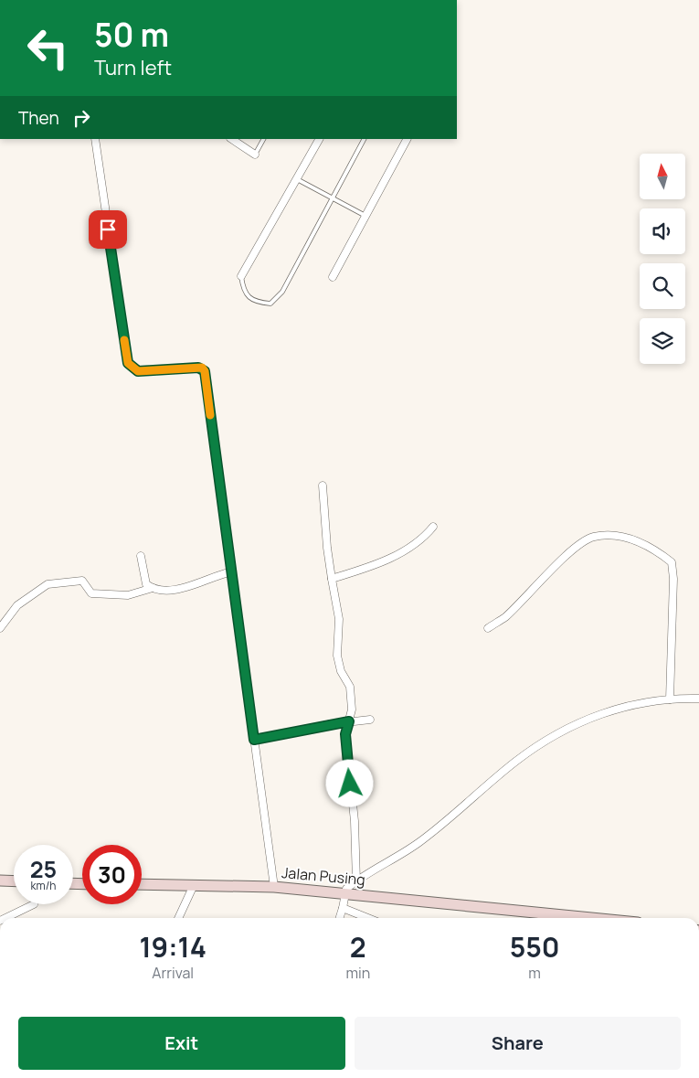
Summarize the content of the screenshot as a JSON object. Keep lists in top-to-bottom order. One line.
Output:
{"streets":{"main road":["Jalan Pusing"]},"north":"top","page":{"turn":["50 m","Turn left"],"then":"Then","speed":"25 km/h","limit":"30","eta":["19:14","Arrival","2","min","550","m"],"buttons":["Exit","Share"]}}
